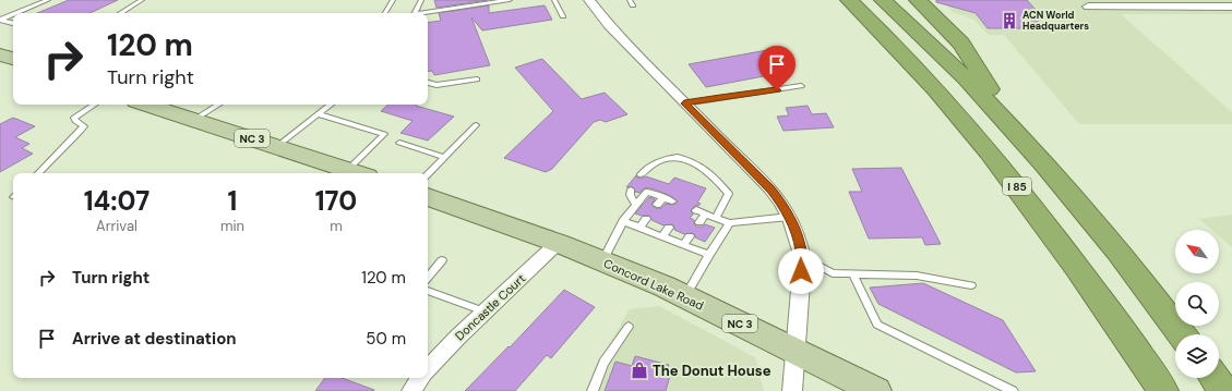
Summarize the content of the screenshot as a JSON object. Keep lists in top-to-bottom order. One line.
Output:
{"streets":{"highway":["I 85"],"main road":["NC 3","Concord Lake Road"],"street":["Doncastle Court"]},"crossings":[["Concord Lake Road","Doncastle Court"]],"places":{"building":["ACN World Headquarters"],"shop":["The Donut House"]},"north":"top left","page":{"turn":["120 m","Turn right"],"eta":["14:07","Arrival","1","min","170","m"],"list":[{"name":"Turn right","value":"120 m"},{"name":"Arrive at destination","value":"50 m"}]}}
